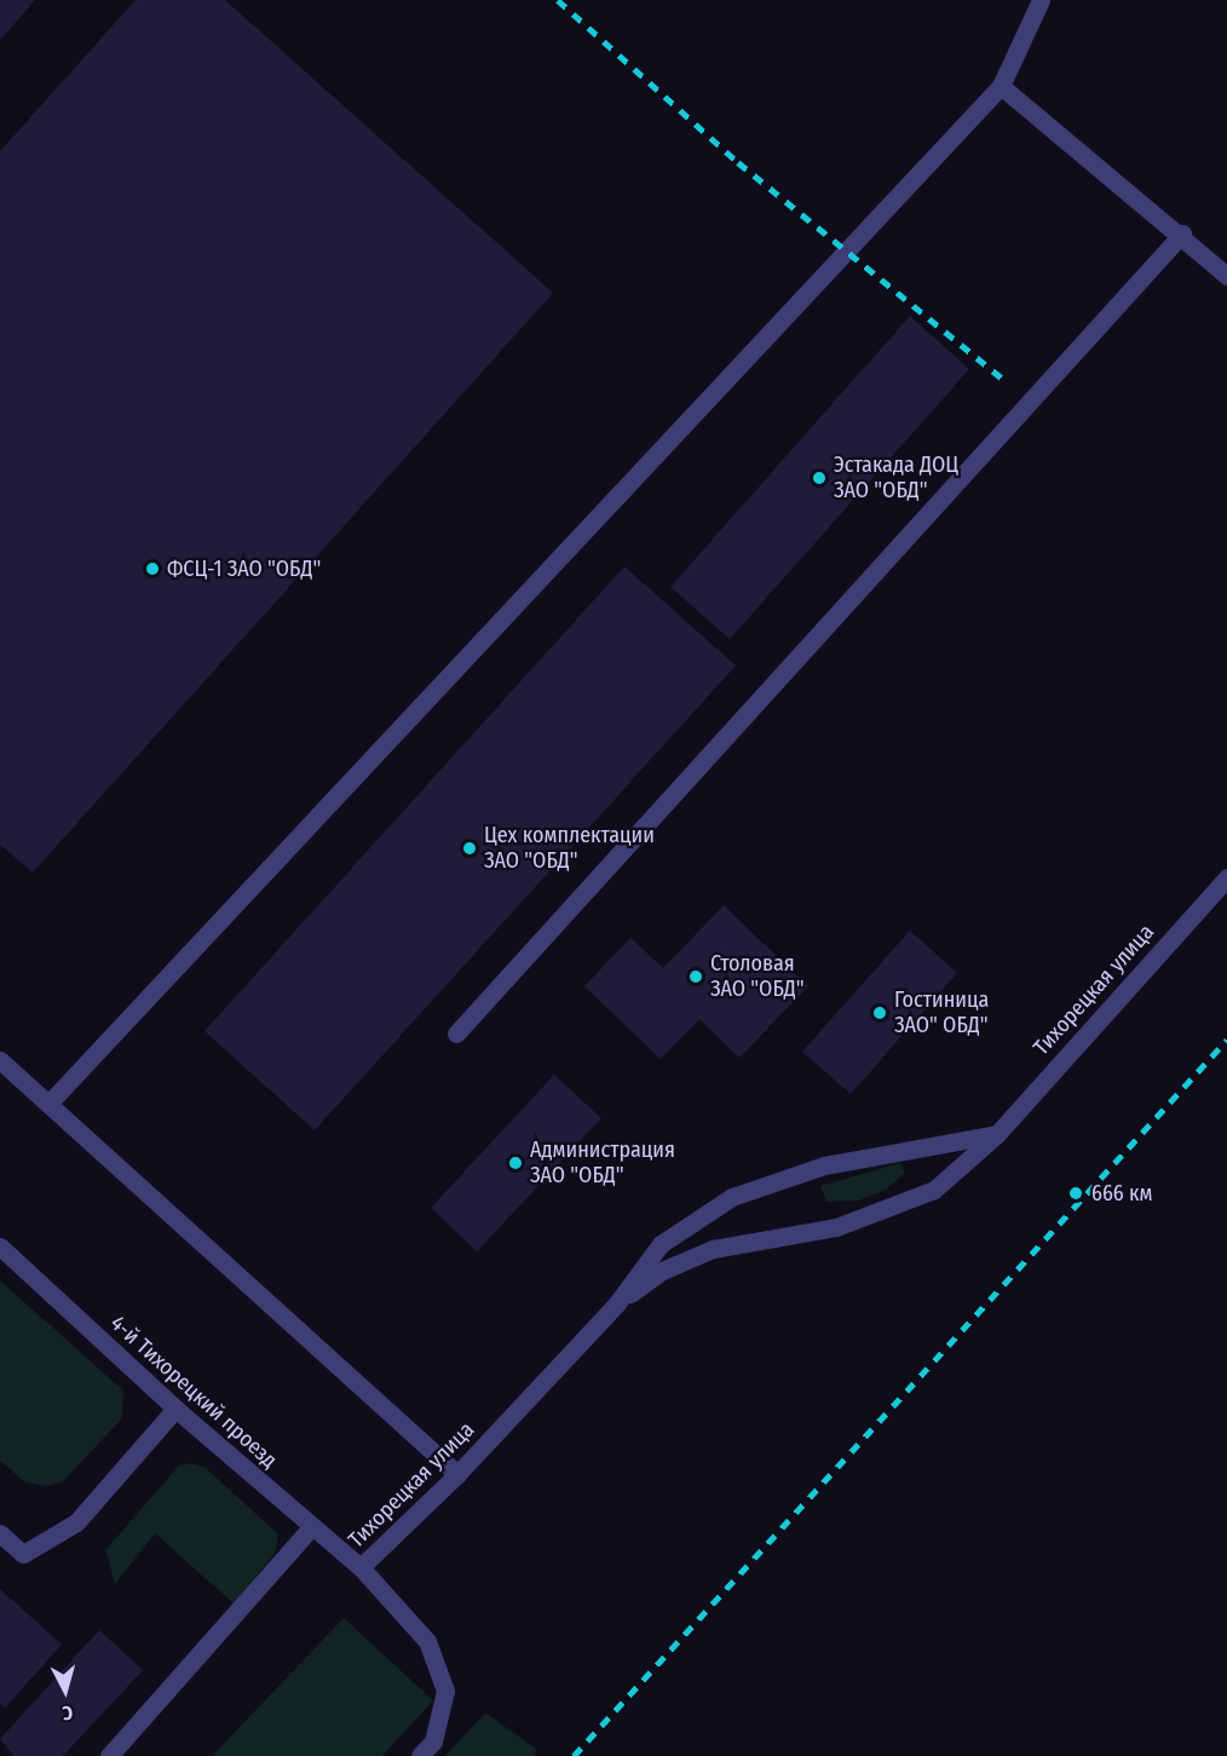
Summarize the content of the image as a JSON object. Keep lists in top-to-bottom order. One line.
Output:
{"streets":{"street":["Тихорецкая улица","4-й Тихорецкий проезд"]},"crossings":[["Тихорецкая улица","4-й Тихорецкий проезд"]],"places":["Эстакада ДОЦ ЗАО \"ОБД\"","ФСЦ-1 ЗАО \"ОБД\"","Цех комплектации ЗАО \"ОБД\"","Столовая ЗАО \"ОБД\"","Гостиница ЗАО\" ОБД\"","Администрация ЗАО \"ОБД\"","666 км"],"north":"bottom"}
